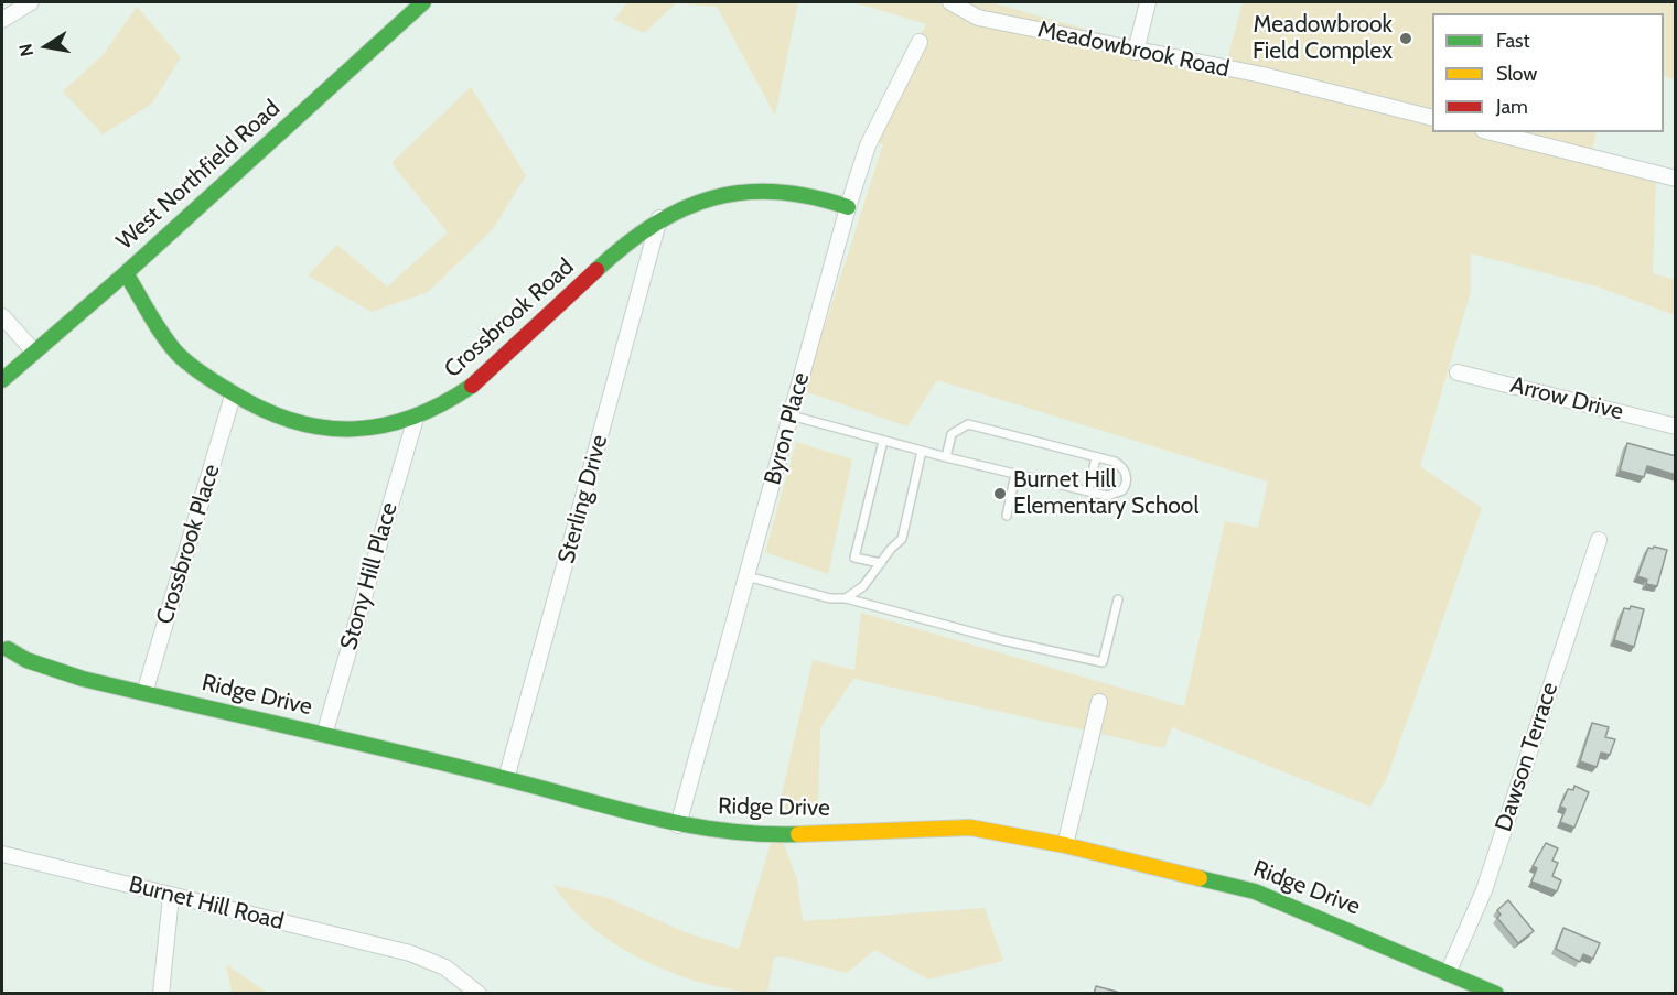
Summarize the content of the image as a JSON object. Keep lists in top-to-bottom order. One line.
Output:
{"streets":{"street":["Meadowbrook Road","West Northfield Road","Crossbrook Road","Arrow Drive","Byron Place","Sterling Drive","Crossbrook Place","Stony Hill Place","Ridge Drive","Dawson Terrace","Burnet Hill Road"]},"crossings":[["West Northfield Road","Crossbrook Road"],["Crossbrook Road","Byron Place"],["Crossbrook Road","Sterling Drive"],["Crossbrook Road","Crossbrook Place"],["Crossbrook Road","Stony Hill Place"],["Byron Place","Ridge Drive"],["Sterling Drive","Ridge Drive"],["Crossbrook Place","Ridge Drive"],["Stony Hill Place","Ridge Drive"],["Ridge Drive","Dawson Terrace"]],"places":["Meadowbrook Field Complex","Burnet Hill Elementary School"],"legend":["Fast","Slow","Jam"],"north":"left"}
